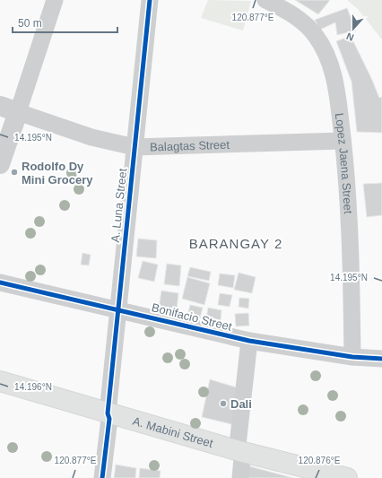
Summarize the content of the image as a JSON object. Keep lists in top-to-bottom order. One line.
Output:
{"streets":{"main road":["A. Mabini Street"],"street":["Balagtas Street","Lopez Jaena Street","A. Luna Street","Bonifacio Street"]},"crossings":[["Balagtas Street","Lopez Jaena Street"],["Balagtas Street","A. Luna Street"],["Lopez Jaena Street","Bonifacio Street"],["A. Luna Street","Bonifacio Street"],["A. Luna Street","A. Mabini Street"]],"districts":["BARANGAY 2"],"places":["Rodolfo Dy Mini Grocery","Dali"],"scale_bar":"50 m","north":"bottom","coordinates":["120.877°E","14.195°N","14.196°N","120.876°E"]}
